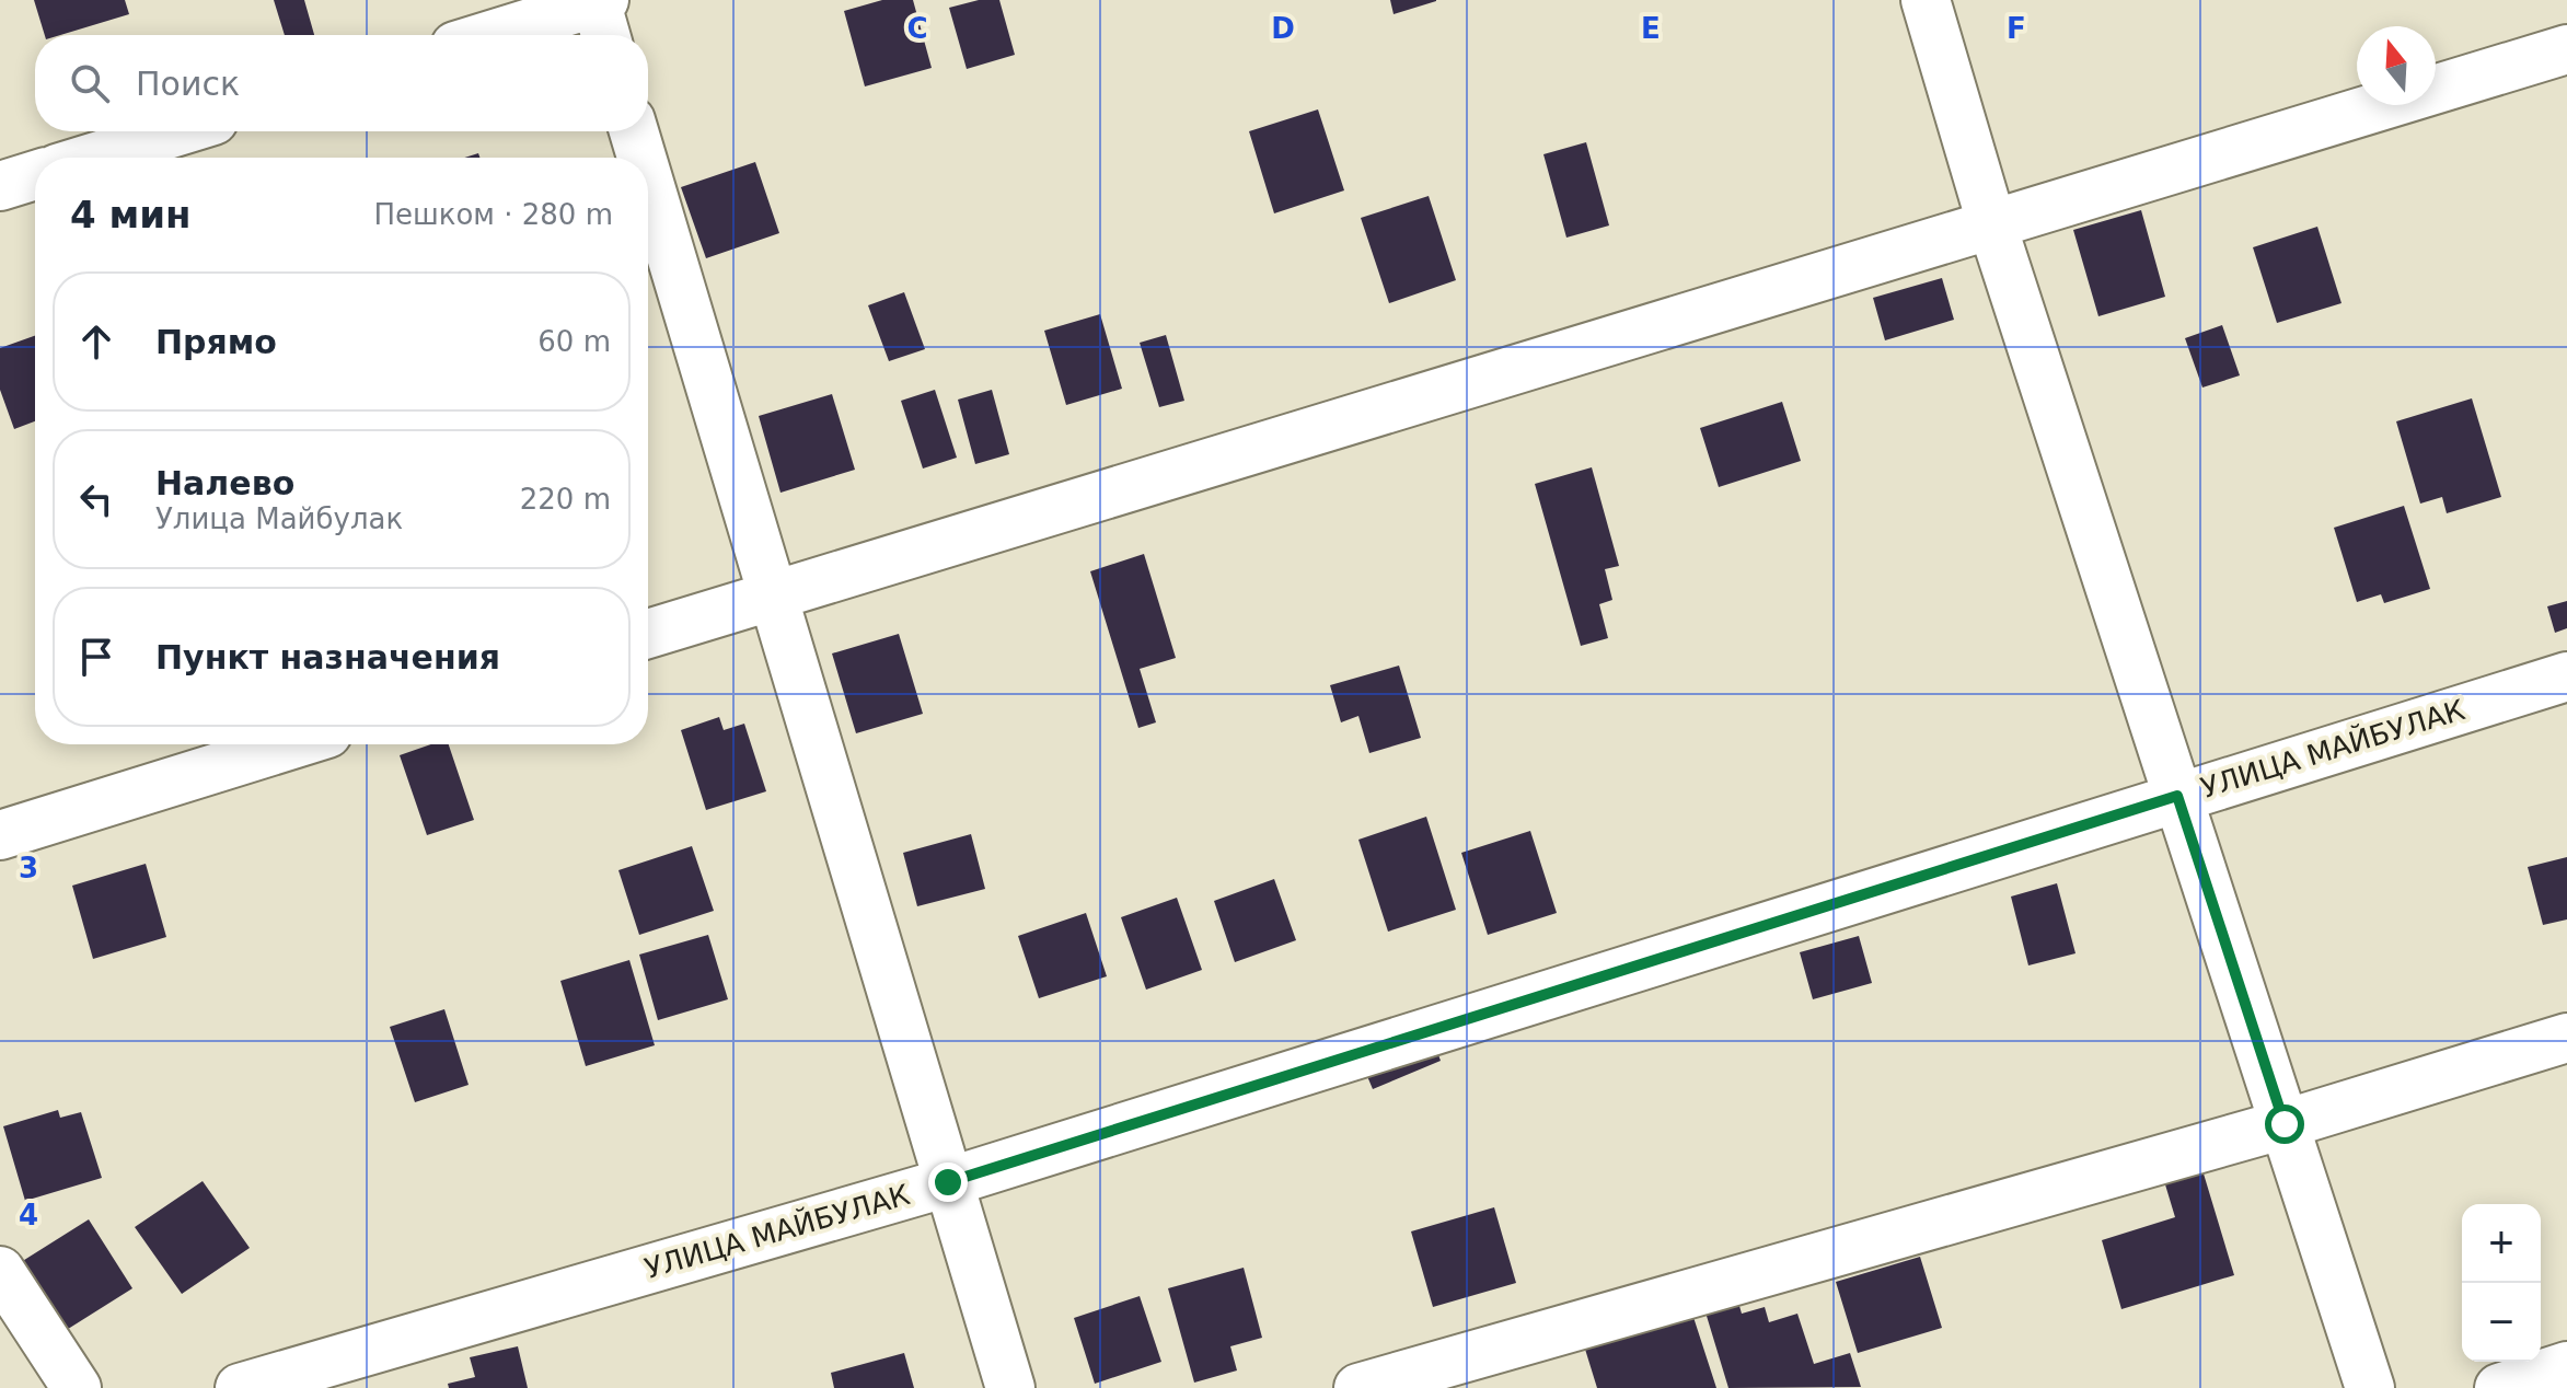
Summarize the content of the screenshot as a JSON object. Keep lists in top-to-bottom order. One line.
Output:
{"streets":{"street":["УЛИЦА МАЙБУЛАК"]},"north":"top","page":{"search":"Поиск","heading":["4 мин","Пешком · 280 m"],"list":[["Прямо","60 m"],["Налево","Улица Майбулак","220 m"],"Пункт назначения"],"map_buttons":["+","−"]},"grid":{"columns":["C","D","E","F"],"rows":["3","4"]}}
